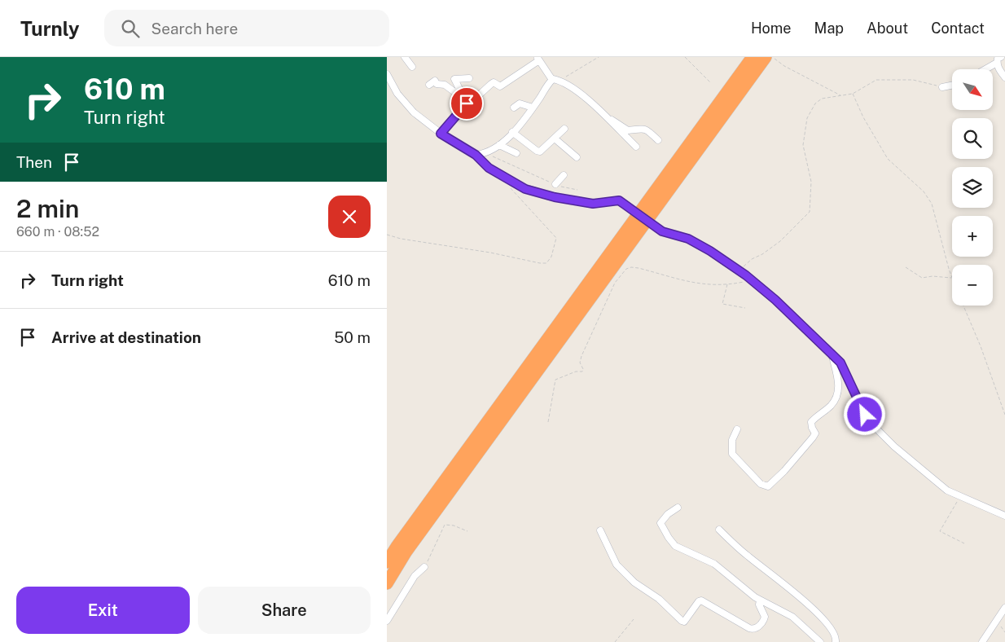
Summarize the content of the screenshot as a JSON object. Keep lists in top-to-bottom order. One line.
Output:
{"north":"bottom right","page":{"header":"Turnly","search":"Search here","nav":["Home","Map","About","Contact"],"turn":["610 m","Turn right"],"map_buttons":["+","−"],"then":"Then","heading":["2 min","660 m · 08:52"],"list":[{"name":"Turn right","value":"610 m"},{"name":"Arrive at destination","value":"50 m"}],"buttons":["Exit","Share"]}}
